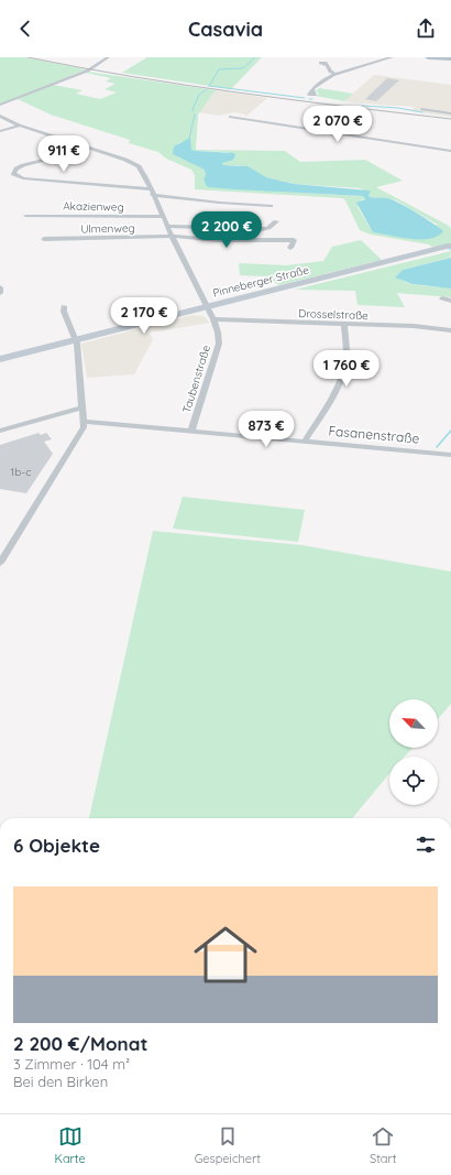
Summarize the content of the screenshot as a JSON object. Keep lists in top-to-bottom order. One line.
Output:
{"streets":{"main road":["Pinneberger Straße"],"street":["Akazienweg","Ulmenweg","Drosselstraße","Taubenstraße","Fasanenstraße"]},"crossings":[["Akazienweg","Taubenstraße"],["Ulmenweg","Taubenstraße"],["Pinneberger Straße","Taubenstraße"],["Drosselstraße","Taubenstraße"],["Taubenstraße","Fasanenstraße"]],"house_numbers":["1b-c"],"north":"top left","page":{"header":"Casavia","price":["2 070 €","911 €","2 200 €","2 170 €","1 760 €","873 €"],"heading":"6 Objekte","list":[{"name":"2 200 €/Monat","note":"3 Zimmer · 104 m² · Bei den Birken"}],"tabs":["Karte","Gespeichert","Start"]}}
